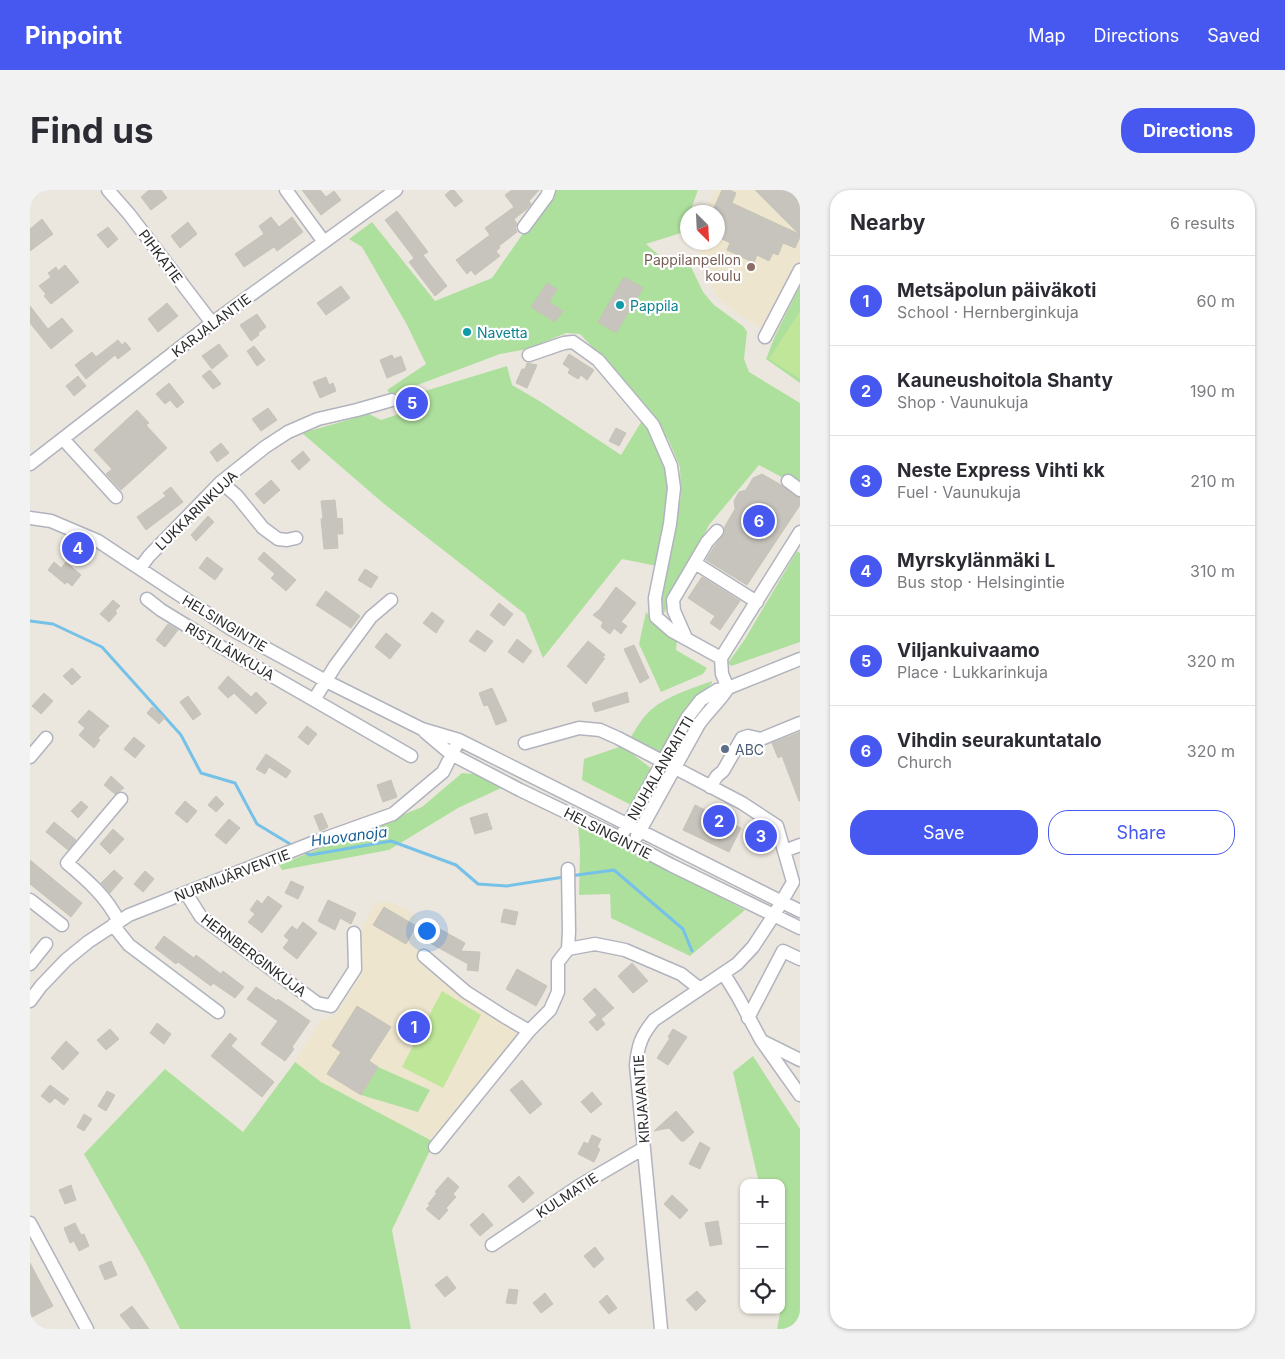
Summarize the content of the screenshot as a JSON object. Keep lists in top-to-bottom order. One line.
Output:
{"streets":{"street":["PIHKATIE","KARJALANTIE","LUKKARINKUJA","HELSINGINTIE","RISTILÄNKUJA","NIUHALANRAITTI","NURMIJÄRVENTIE","HERNBERGINKUJA","KIRJAVANTIE","KULMATIE"]},"crossings":[["PIHKATIE","KARJALANTIE"],["LUKKARINKUJA","HELSINGINTIE"],["HELSINGINTIE","NIUHALANRAITTI"],["HELSINGINTIE","NURMIJÄRVENTIE"],["HELSINGINTIE","KIRJAVANTIE"],["NURMIJÄRVENTIE","HERNBERGINKUJA"],["KIRJAVANTIE","KULMATIE"]],"water":["Huovanoja"],"places":["Pappilanpellon koulu","Pappila","Navetta","ABC"],"north":"bottom right","page":{"header":"Pinpoint","nav":["Map","Directions","Saved"],"buttons":["Directions",["Save","Share"]],"title":"Find us","heading":["Nearby","6 results"],"list":[{"mark":"1","name":"Metsäpolun päiväkoti","note":"School · Hernberginkuja","value":"60 m"},{"mark":"2","name":"Kauneushoitola Shanty","note":"Shop · Vaunukuja","value":"190 m"},{"mark":"3","name":"Neste Express Vihti kk","note":"Fuel · Vaunukuja","value":"210 m"},{"mark":"4","name":"Myrskylänmäki L","note":"Bus stop · Helsingintie","value":"310 m"},{"mark":"5","name":"Viljankuivaamo","note":"Place · Lukkarinkuja","value":"320 m"},{"mark":"6","name":"Vihdin seurakuntatalo","note":"Church","value":"320 m"}],"pins":["5","6","4","2","3","1"],"map_buttons":["+","−"]}}
